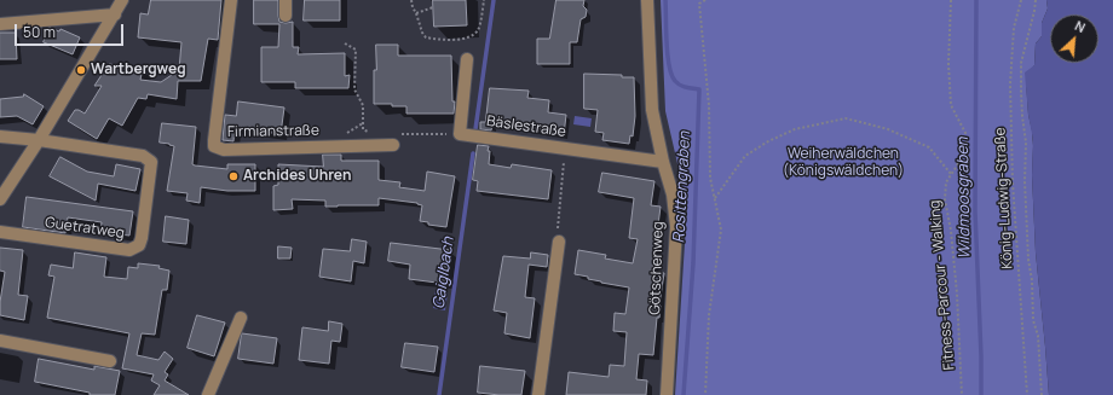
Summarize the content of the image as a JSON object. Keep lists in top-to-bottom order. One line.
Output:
{"streets":{"street":["Bäslestraße","Firmianstraße","Guetratweg","Götschenweg"],"path":["König-Ludwig-Straße","Fitness-Parcour - Walking"]},"crossings":[["Bäslestraße","Götschenweg"]],"water":["Rosittengraben","Wildmoosgraben","Gaiglbach"],"parks":["Weiherwäldchen (Königswäldchen)"],"places":["Wartbergweg","Archides Uhren"],"scale_bar":"50 m","north":"top right"}
